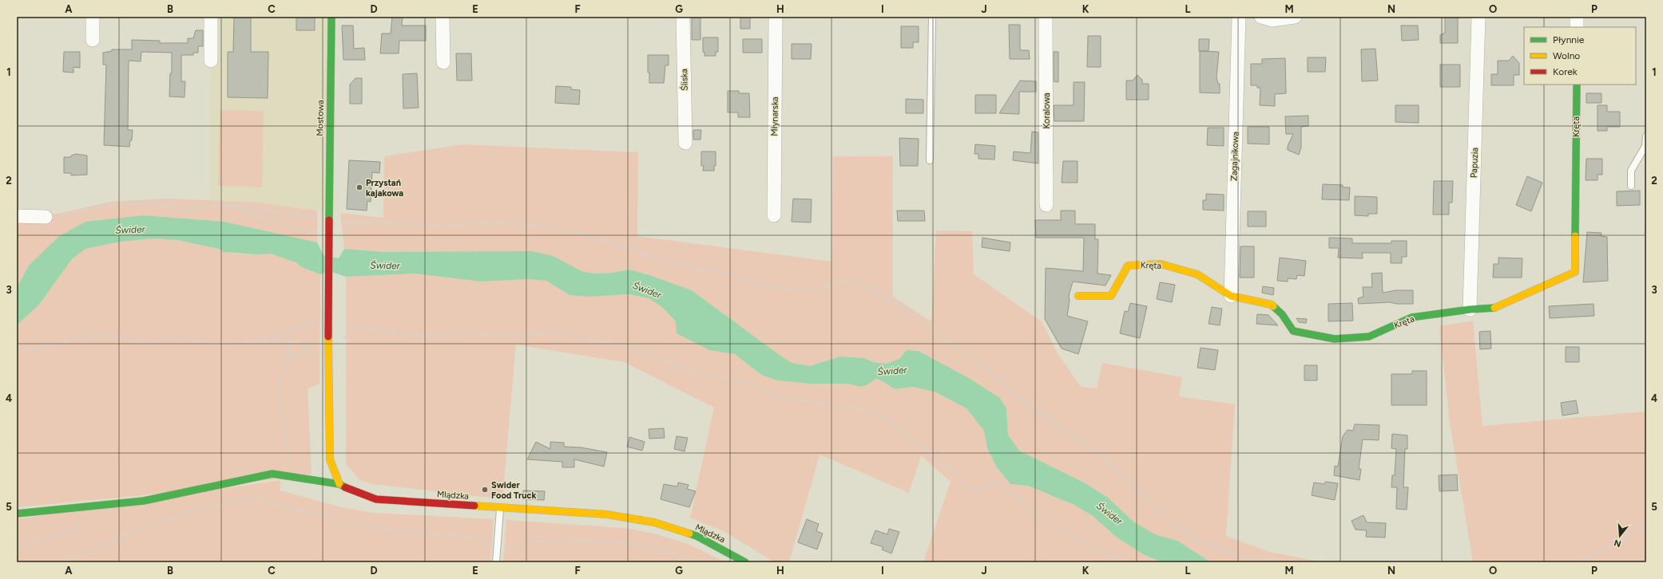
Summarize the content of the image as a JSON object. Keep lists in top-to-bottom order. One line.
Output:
{"streets":{"street":["Śliska","Koralowa","Młynarska","Mostowa","Kręta","Zagajnikowa","Papuzia","Mlądzka"]},"crossings":[["Kręta","Zagajnikowa"],["Kręta","Papuzia"]],"water":["Świder"],"places":["Przystań kajakowa","Swider Food Truck"],"legend":["Płynnie","Wolno","Korek"],"north":"bottom","grid":{"columns":["A","B","C","D","E","F","G","H","I","J","K","L","M","N","O","P"],"rows":["1","2","3","4","5"]}}
